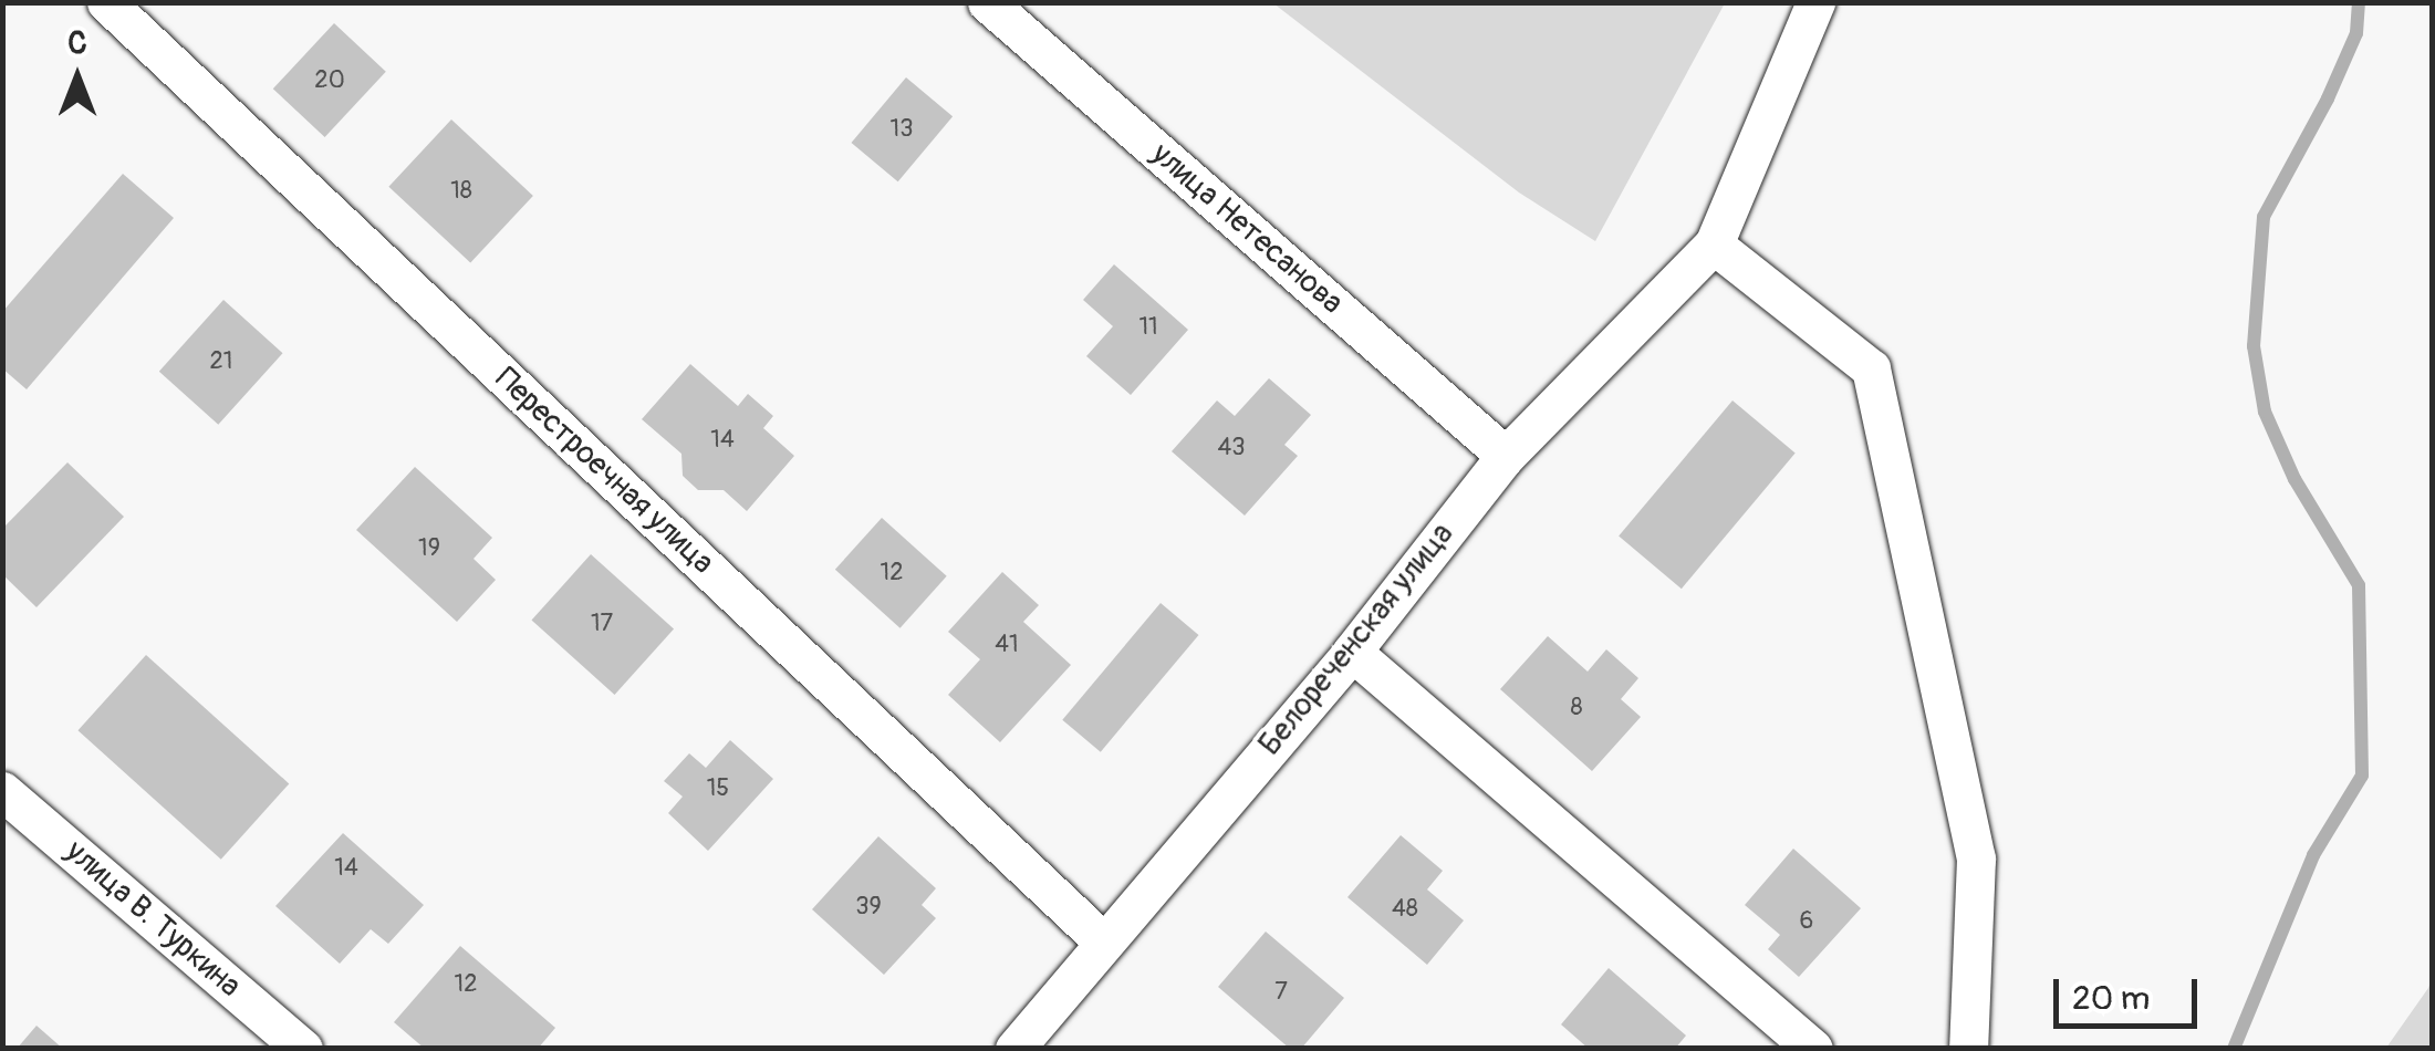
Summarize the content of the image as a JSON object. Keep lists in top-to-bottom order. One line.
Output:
{"streets":{"street":["улица Нетесанова","Перестроечная улица","Белореченская улица","улица В. Туркина"]},"crossings":[["улица Нетесанова","Белореченская улица"],["Перестроечная улица","Белореченская улица"]],"house_numbers":["20","13","18","11","21","14","43","19","12","17","41","8","15","14","39","48","6","12","7"],"scale_bar":"20 m","north":"top"}
